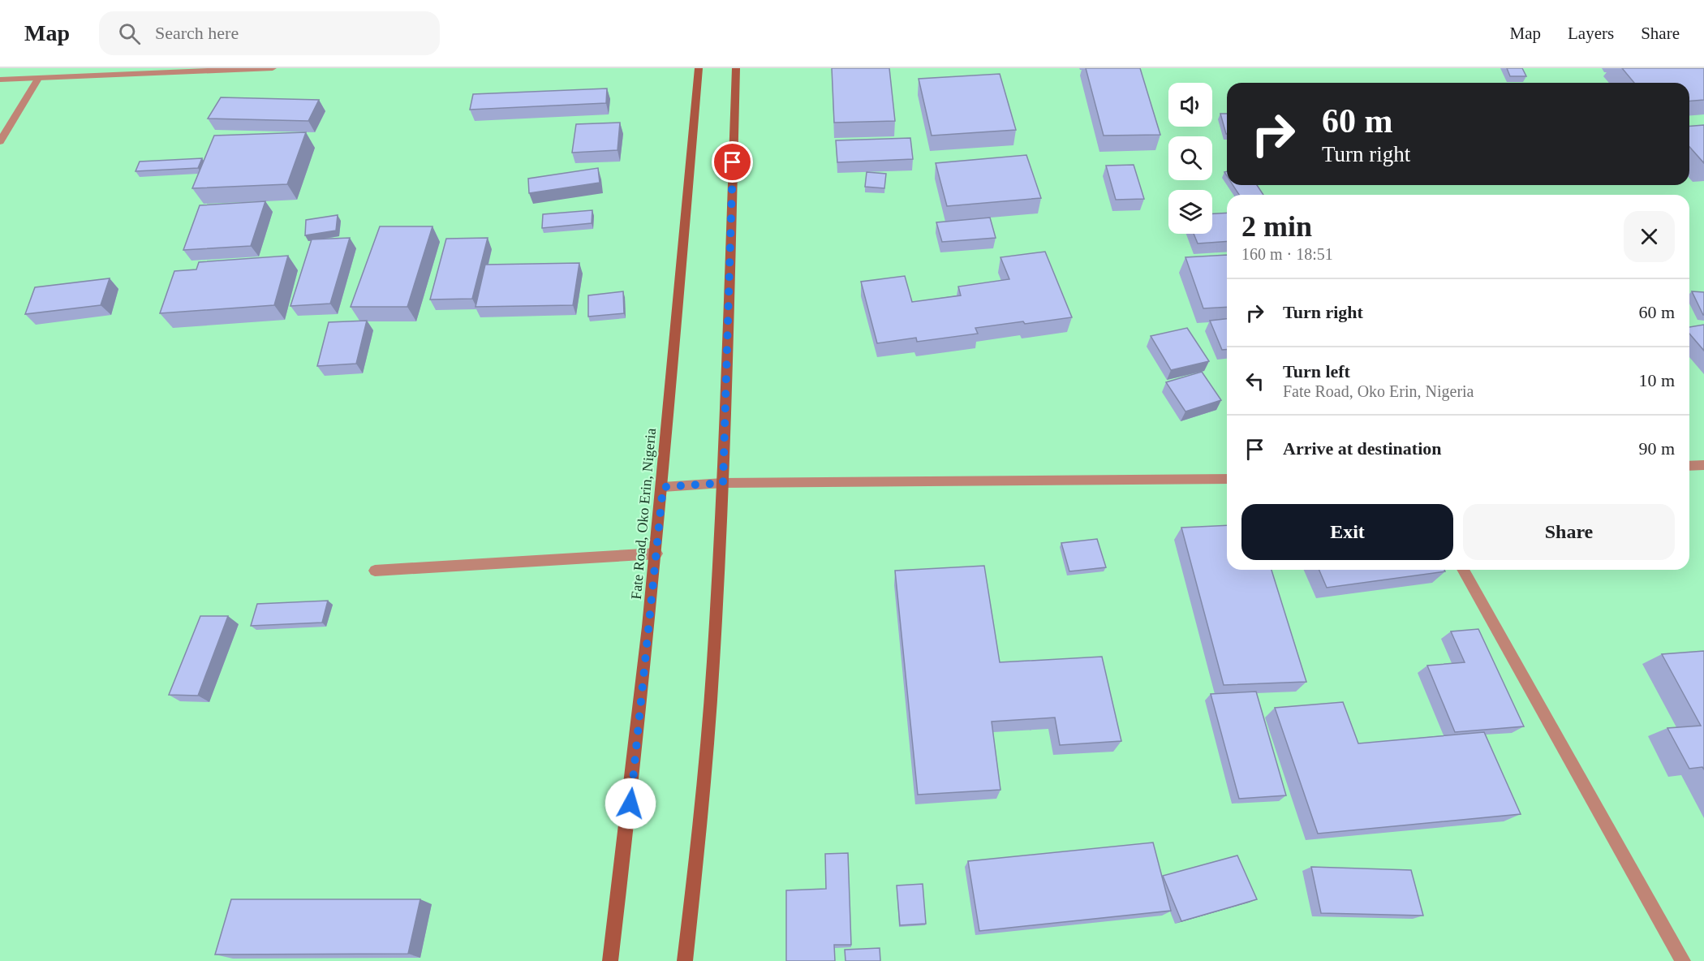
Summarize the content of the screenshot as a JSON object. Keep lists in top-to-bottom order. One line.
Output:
{"streets":{"street":["Fate Road, Oko Erin, Nigeria"]},"page":{"header":"Map","search":"Search here","nav":["Map","Layers","Share"],"turn":["60 m","Turn right"],"heading":["2 min","160 m · 18:51"],"list":[{"name":"Turn right","value":"60 m"},{"name":"Turn left","note":"Fate Road, Oko Erin, Nigeria","value":"10 m"},{"name":"Arrive at destination","value":"90 m"}],"buttons":["Exit","Share"]}}
